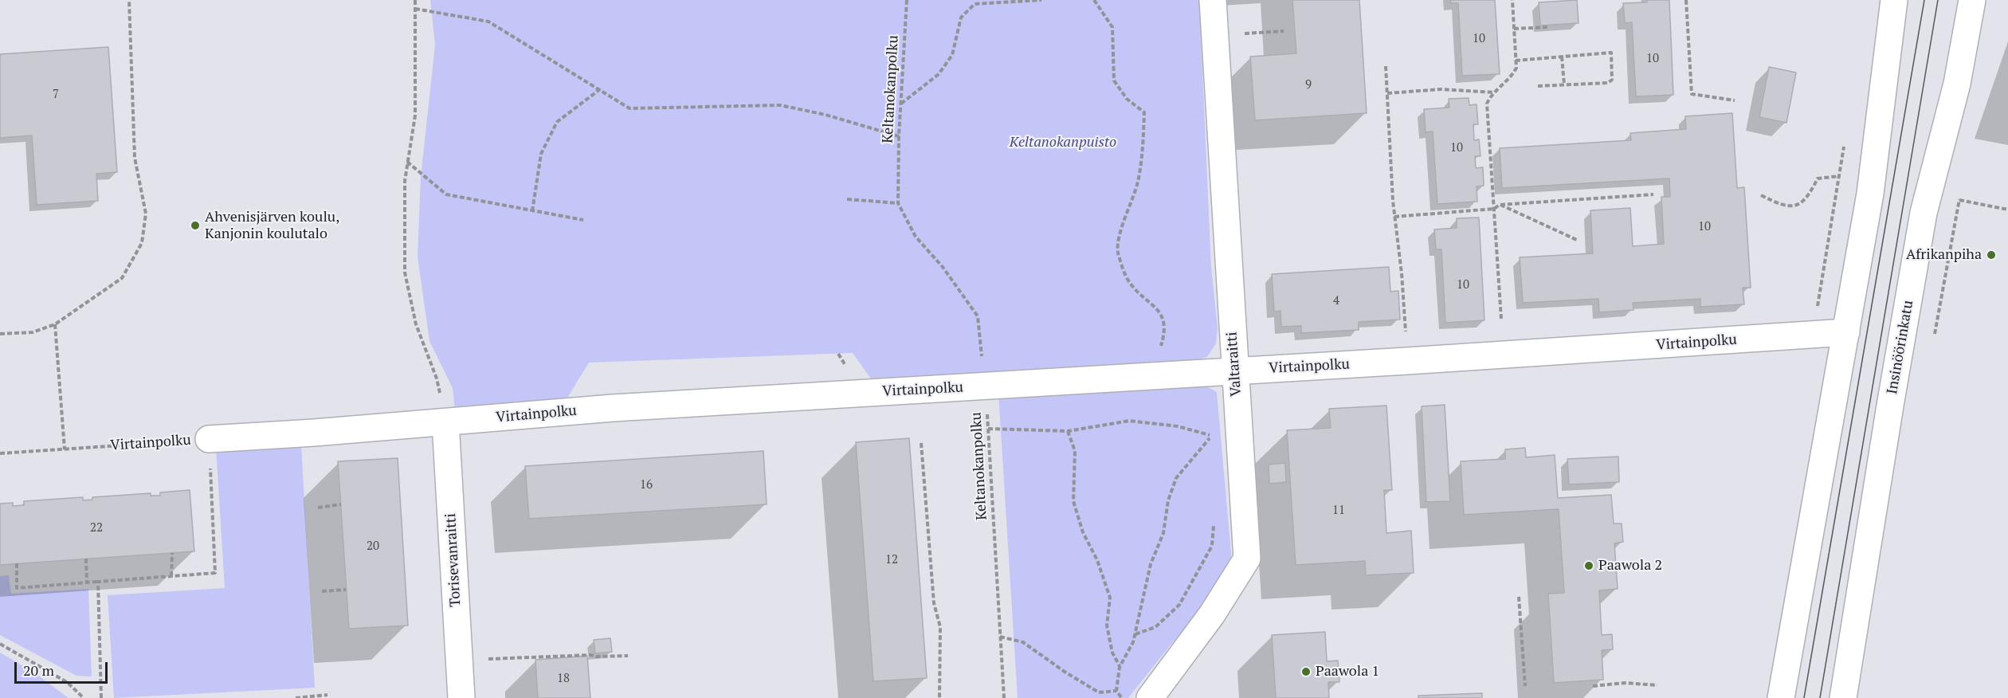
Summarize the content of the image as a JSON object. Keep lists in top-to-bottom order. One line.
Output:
{"streets":{"main road":["Virtainpolku","Insinöörinkatu","Valtaraitti","Torisevanraitti"],"path":["Keltanokanpolku"]},"crossings":[["Keltanokanpolku","Virtainpolku"],["Virtainpolku","Valtaraitti"],["Virtainpolku","Torisevanraitti"]],"parks":["Keltanokanpuisto"],"places":["Ahvenisjärven koulu, Kanjonin koulutalo","Afrikanpiha","Paawola 2","Paawola 1"],"house_numbers":["10","10","9","7","10","10","10","4","16","11","22","20","12","18"],"scale_bar":"20 m"}
